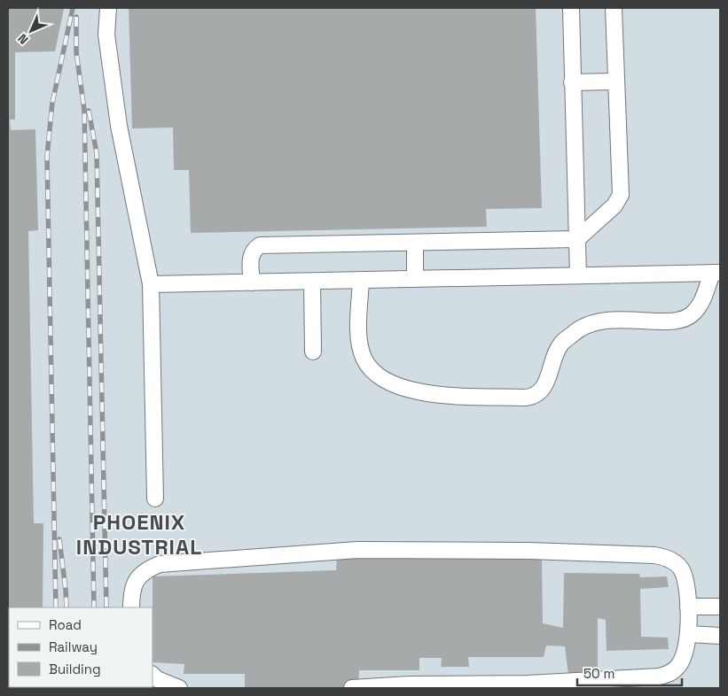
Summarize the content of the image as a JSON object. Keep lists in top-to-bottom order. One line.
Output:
{"districts":["PHOENIX INDUSTRIAL"],"legend":["Road","Railway","Building"],"scale_bar":"50 m","north":"bottom left"}
